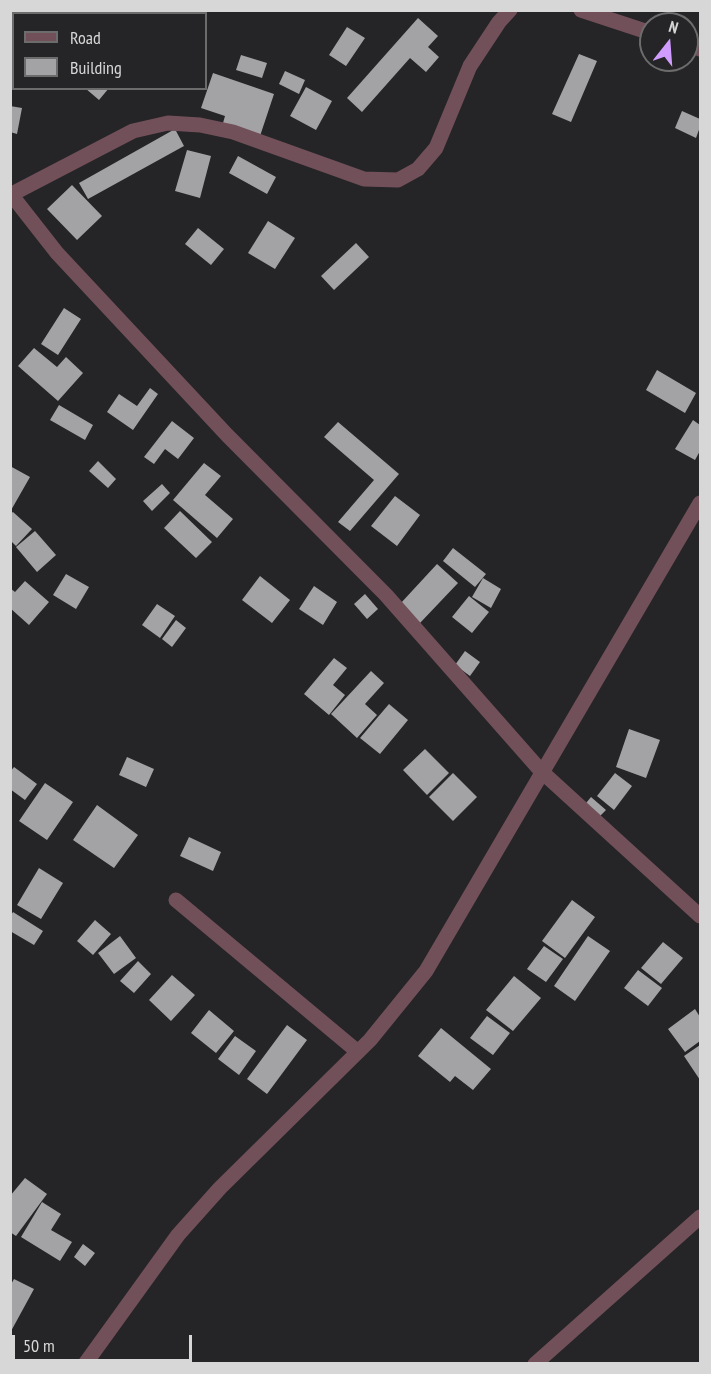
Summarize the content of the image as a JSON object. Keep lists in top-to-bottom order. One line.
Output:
{"legend":["Road","Building"],"scale_bar":"50 m","north":"top"}
